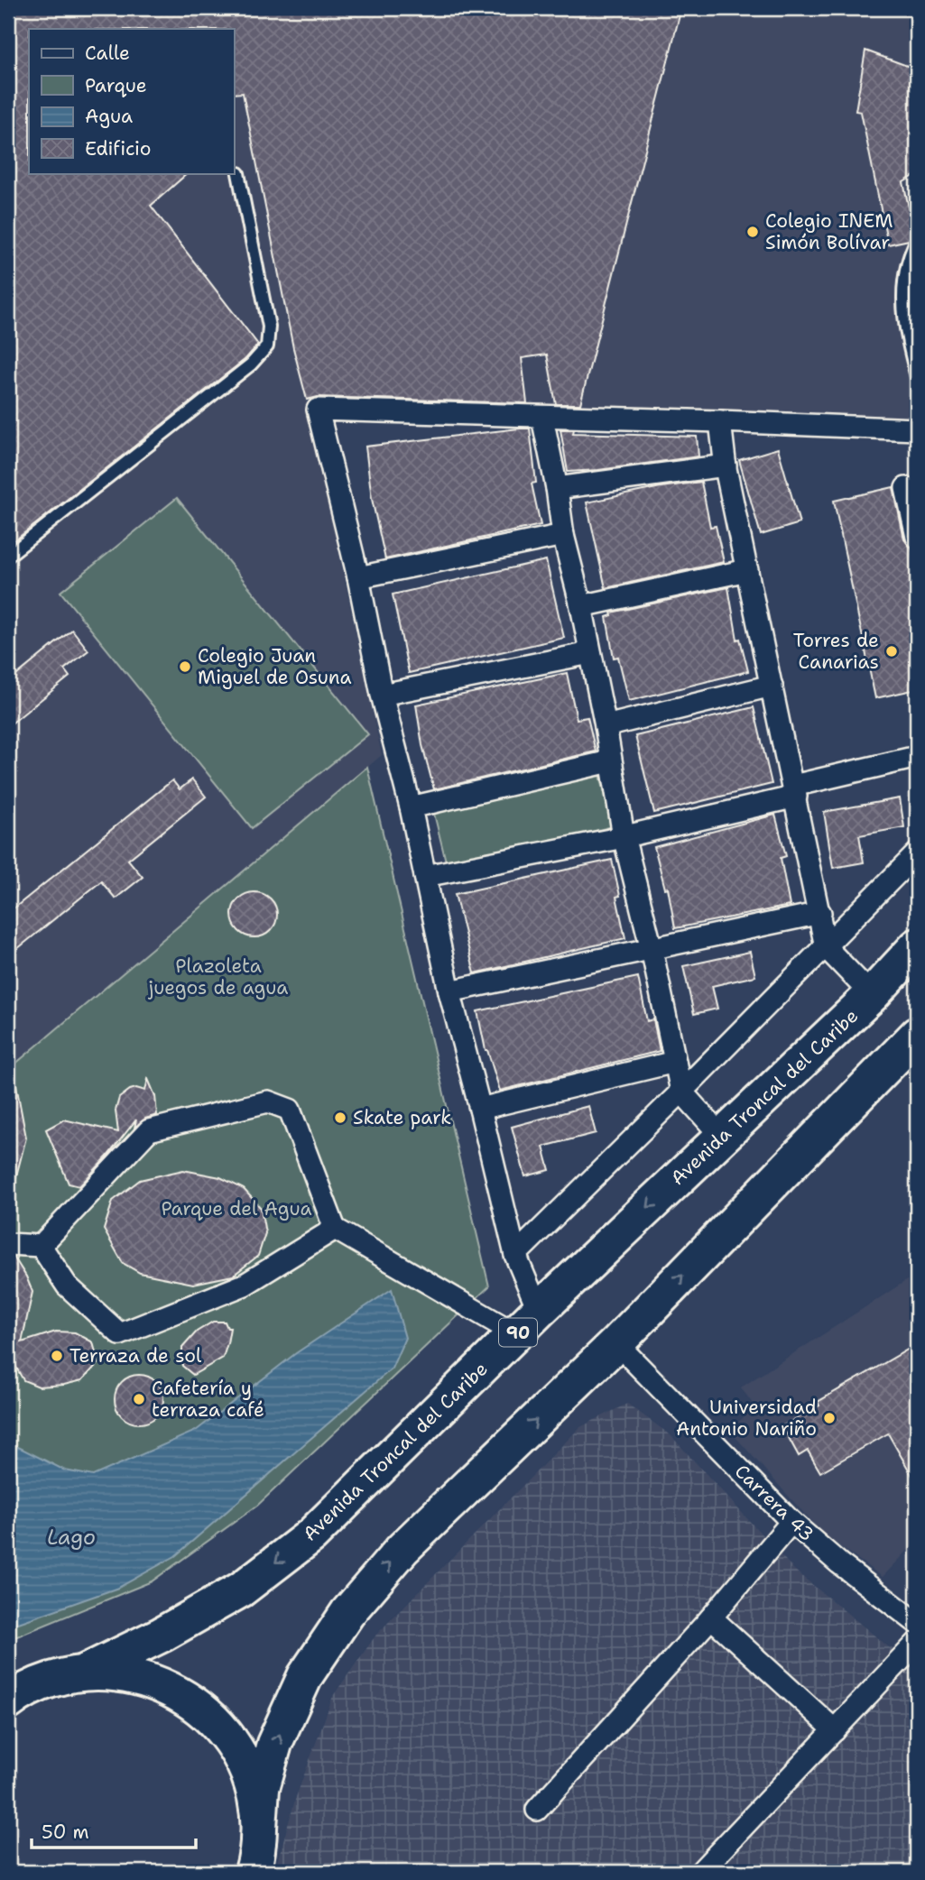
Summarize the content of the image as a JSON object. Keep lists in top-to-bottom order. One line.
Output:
{"streets":{"highway":["Avenida Troncal del Caribe","90"],"street":["Carrera 43"]},"water":["Lago"],"parks":["Plazoleta juegos de agua","Parque del Agua"],"places":["Colegio INEM Simón Bolívar","Torres de Canarias","Colegio Juan Miguel de Osuna","Skate park","Terraza de sol","Cafetería y terraza café","Universidad Antonio Nariño"],"legend":["Calle","Parque","Agua","Edificio"],"scale_bar":"50 m"}
